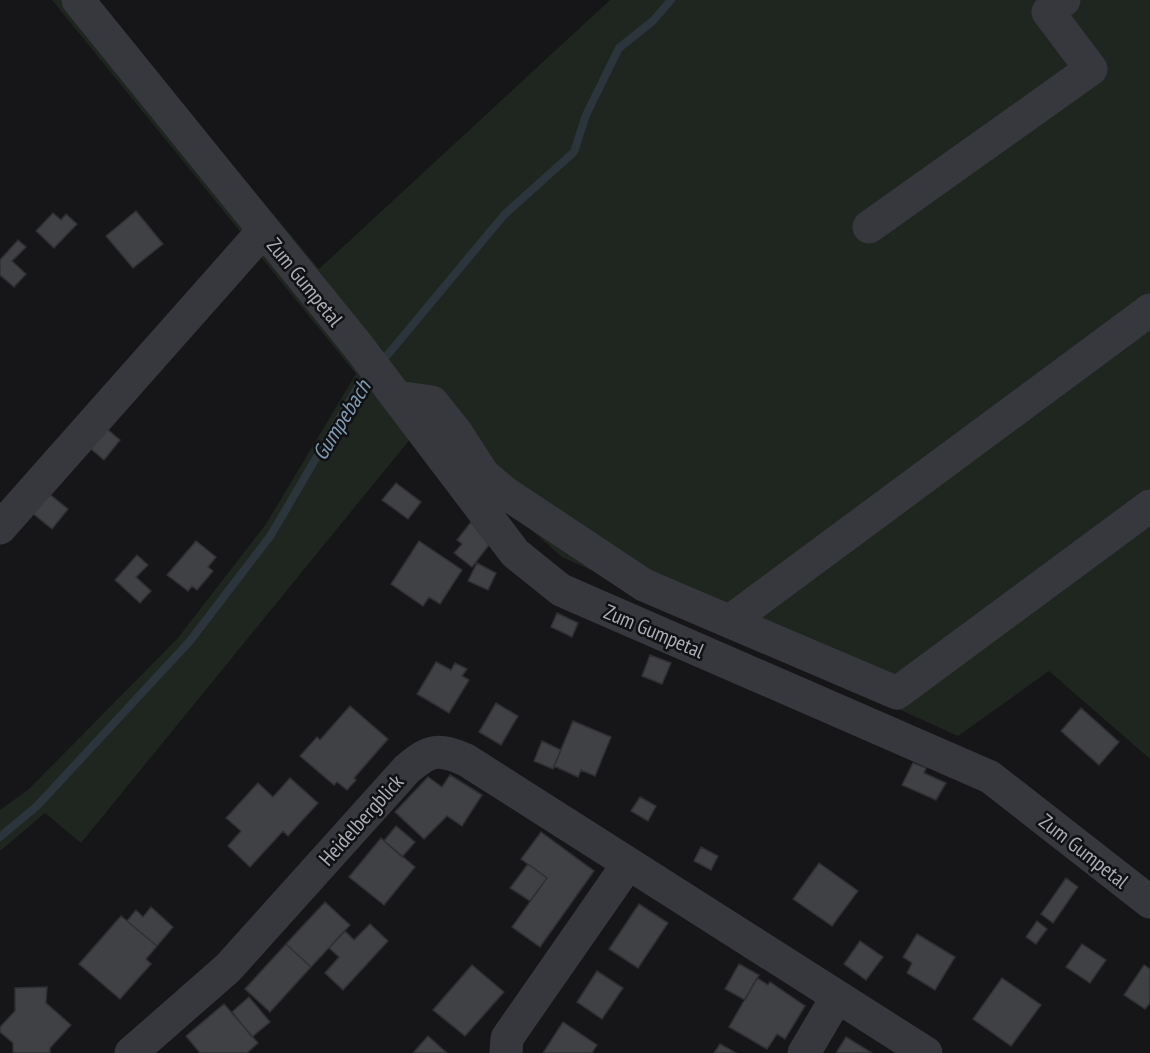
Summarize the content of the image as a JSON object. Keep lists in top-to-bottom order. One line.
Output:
{"streets":{"street":["Zum Gumpetal","Heidelbergblick"]},"water":["Gumpebach"]}
